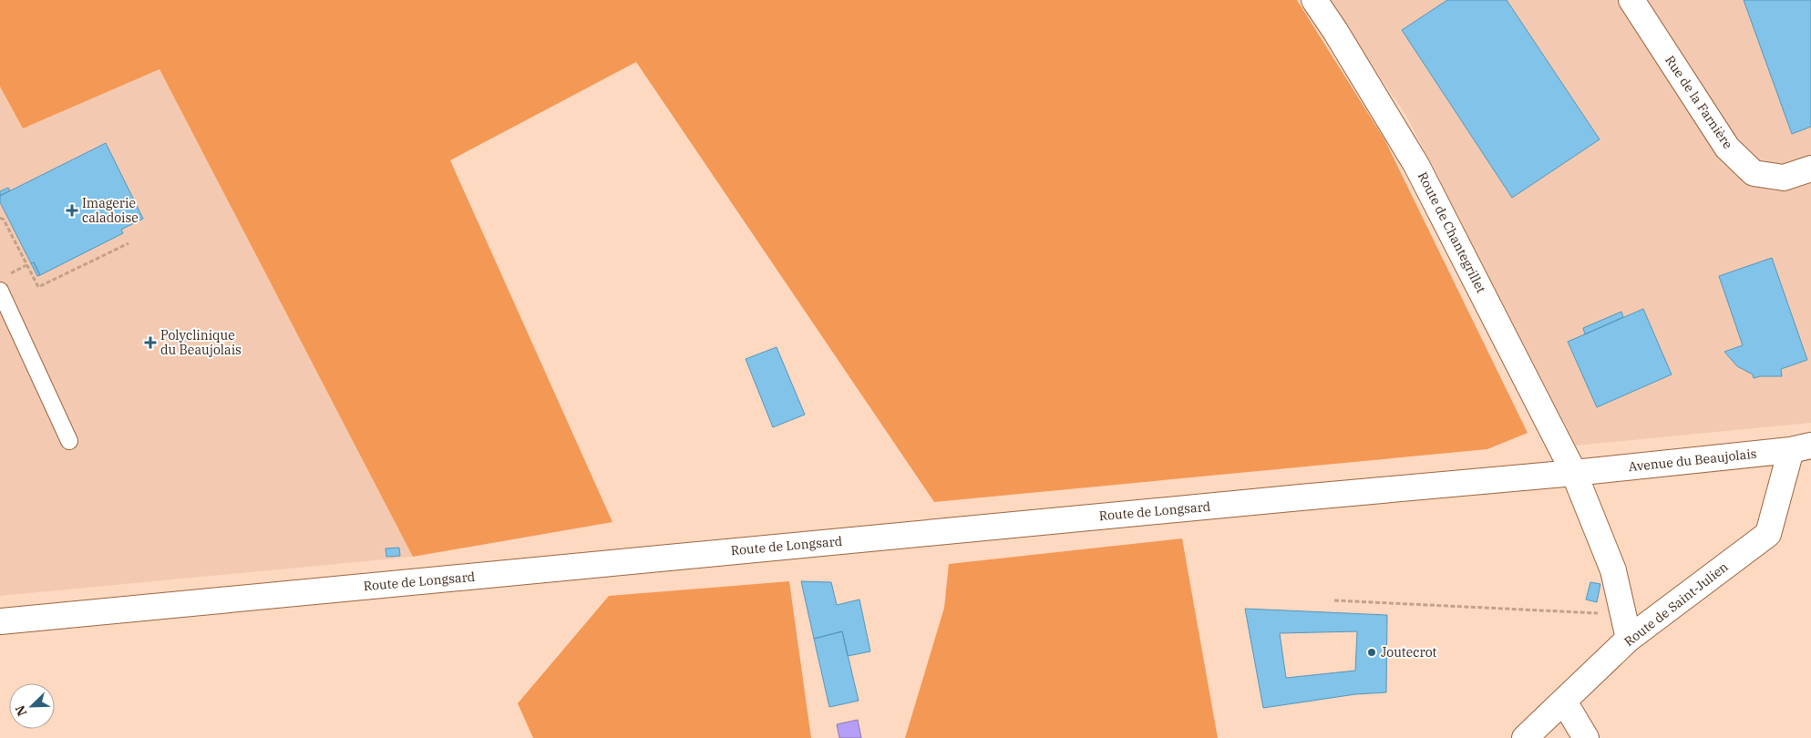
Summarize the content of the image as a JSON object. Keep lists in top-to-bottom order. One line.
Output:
{"streets":{"main road":["Rue de la Farnière","Route de Chantegrillet","Avenue du Beaujolais","Route de Longsard","Route de Saint-Julien"]},"crossings":[["Route de Chantegrillet","Avenue du Beaujolais"],["Route de Chantegrillet","Route de Longsard"],["Route de Chantegrillet","Route de Saint-Julien"],["Avenue du Beaujolais","Route de Longsard"],["Avenue du Beaujolais","Route de Saint-Julien"]],"places":{"health":["Imagerie caladoise","Polyclinique du Beaujolais"],"other":["Joutecrot"]},"north":"bottom left"}
